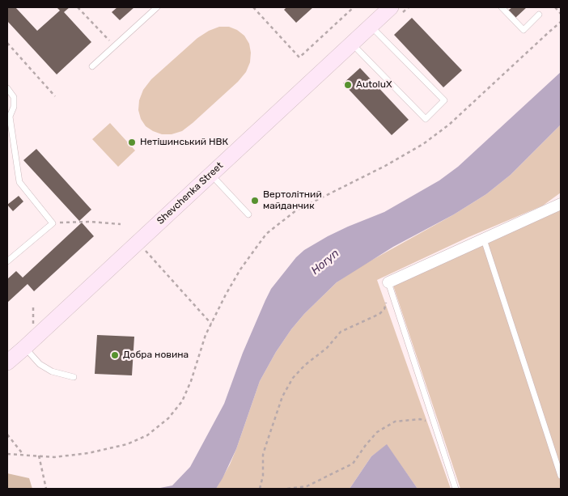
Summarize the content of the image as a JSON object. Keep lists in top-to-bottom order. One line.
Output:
{"streets":{"street":["Shevchenka Street"]},"water":["Horyn"],"places":["AutoluX","Нетішинський НВК","Вертолітний майданчик","Добра новина"]}
